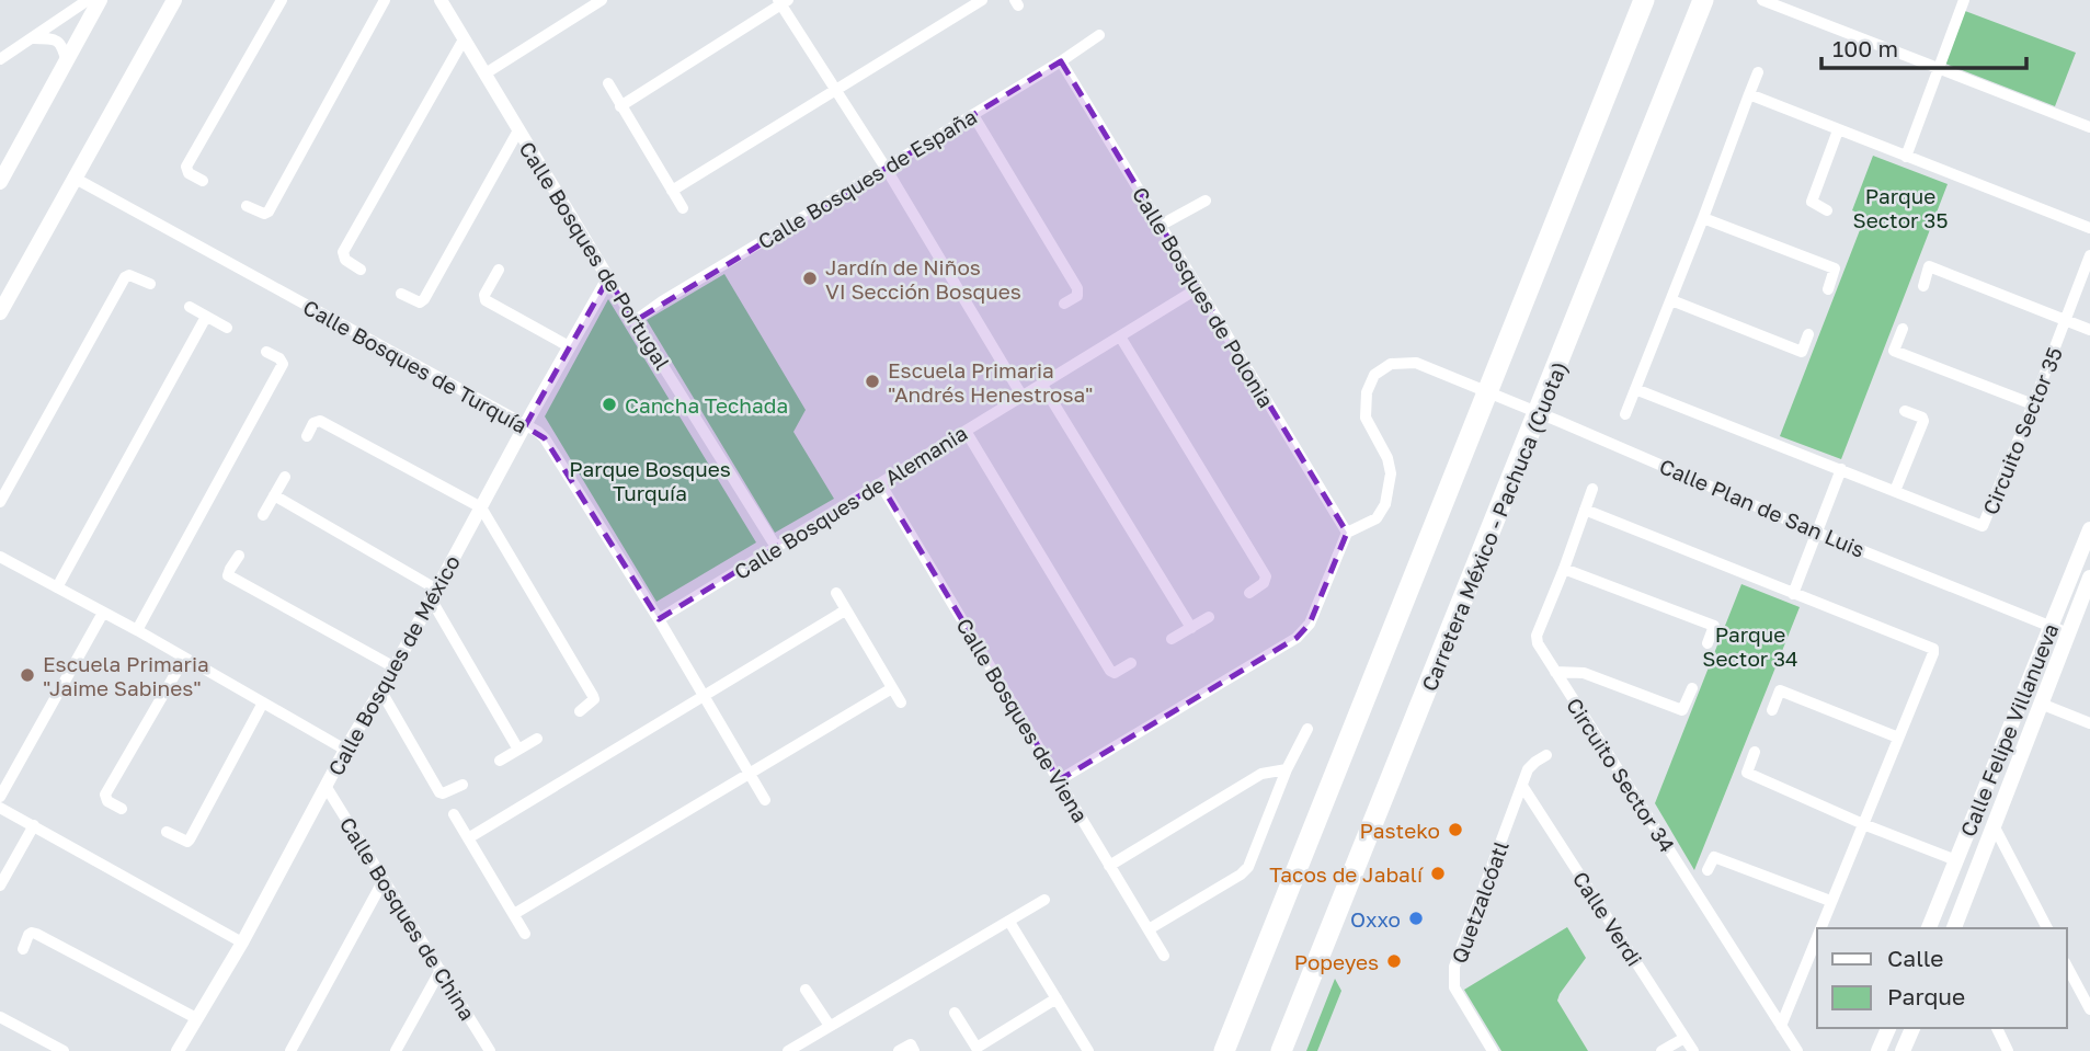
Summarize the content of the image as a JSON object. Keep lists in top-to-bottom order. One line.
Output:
{"streets":{"highway":["Carretera México - Pachuca (Cuota)"],"main road":["Calle Felipe Villanueva"],"street":["Calle Bosques de España","Calle Bosques de Portugal","Calle Bosques de Polonia","Calle Bosques de Turquía","Circuito Sector 35","Calle Bosques de Alemania","Calle Plan de San Luis","Calle Bosques de México","Calle Bosques de Viena","Circuito Sector 34","Quetzalcóatl","Calle Bosques de China","Calle Verdi"]},"crossings":[["Calle Bosques de España","Calle Bosques de Portugal"],["Calle Bosques de España","Calle Bosques de Polonia"],["Calle Bosques de Portugal","Calle Bosques de Alemania"],["Calle Bosques de Portugal","Calle Bosques de México"],["Calle Bosques de Polonia","Calle Bosques de Alemania"],["Calle Bosques de Polonia","Calle Plan de San Luis"],["Calle Bosques de Turquía","Calle Bosques de Alemania"],["Calle Bosques de Turquía","Calle Bosques de México"],["Calle Bosques de Alemania","Calle Bosques de Viena"],["Calle Plan de San Luis","Calle Felipe Villanueva"],["Calle Bosques de México","Calle Bosques de China"],["Quetzalcóatl","Calle Verdi"]],"parks":["Parque Sector 35","Parque Bosques Turquía","Parque Sector 34"],"places":["Jardín de Niños VI Sección Bosques","Escuela Primaria \"Andrés Henestrosa\"","Cancha Techada","Escuela Primaria \"Jaime Sabines\"","Pasteko","Tacos de Jabalí","Oxxo","Popeyes"],"legend":["Calle","Parque"],"scale_bar":"100 m"}
